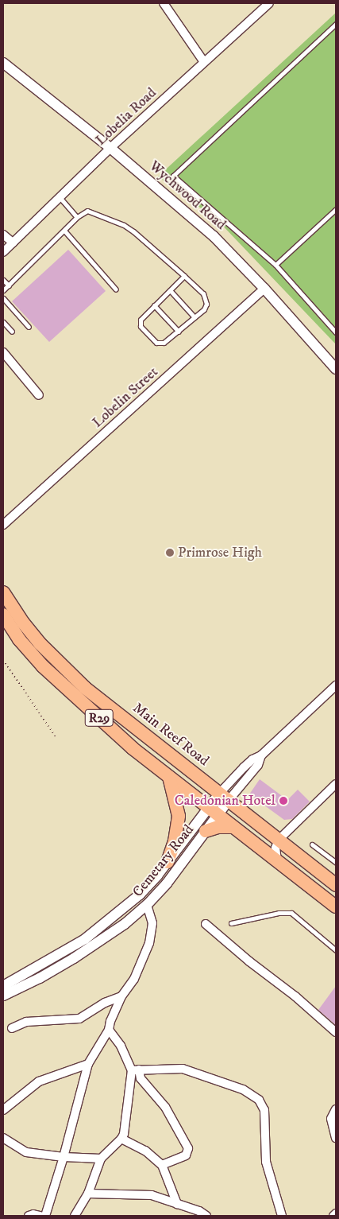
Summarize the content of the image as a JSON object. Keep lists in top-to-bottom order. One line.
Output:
{"streets":{"main road":["R29","Main Reef Road"],"street":["Lobelia Road","Wychwood Road","Lobelin Street","Cemetary Road"]},"crossings":[["Lobelia Road","Wychwood Road"],["Wychwood Road","Lobelin Street"],["R29","Cemetary Road"],["Main Reef Road","Cemetary Road"]],"places":["Primrose High","Caledonian Hotel"]}
